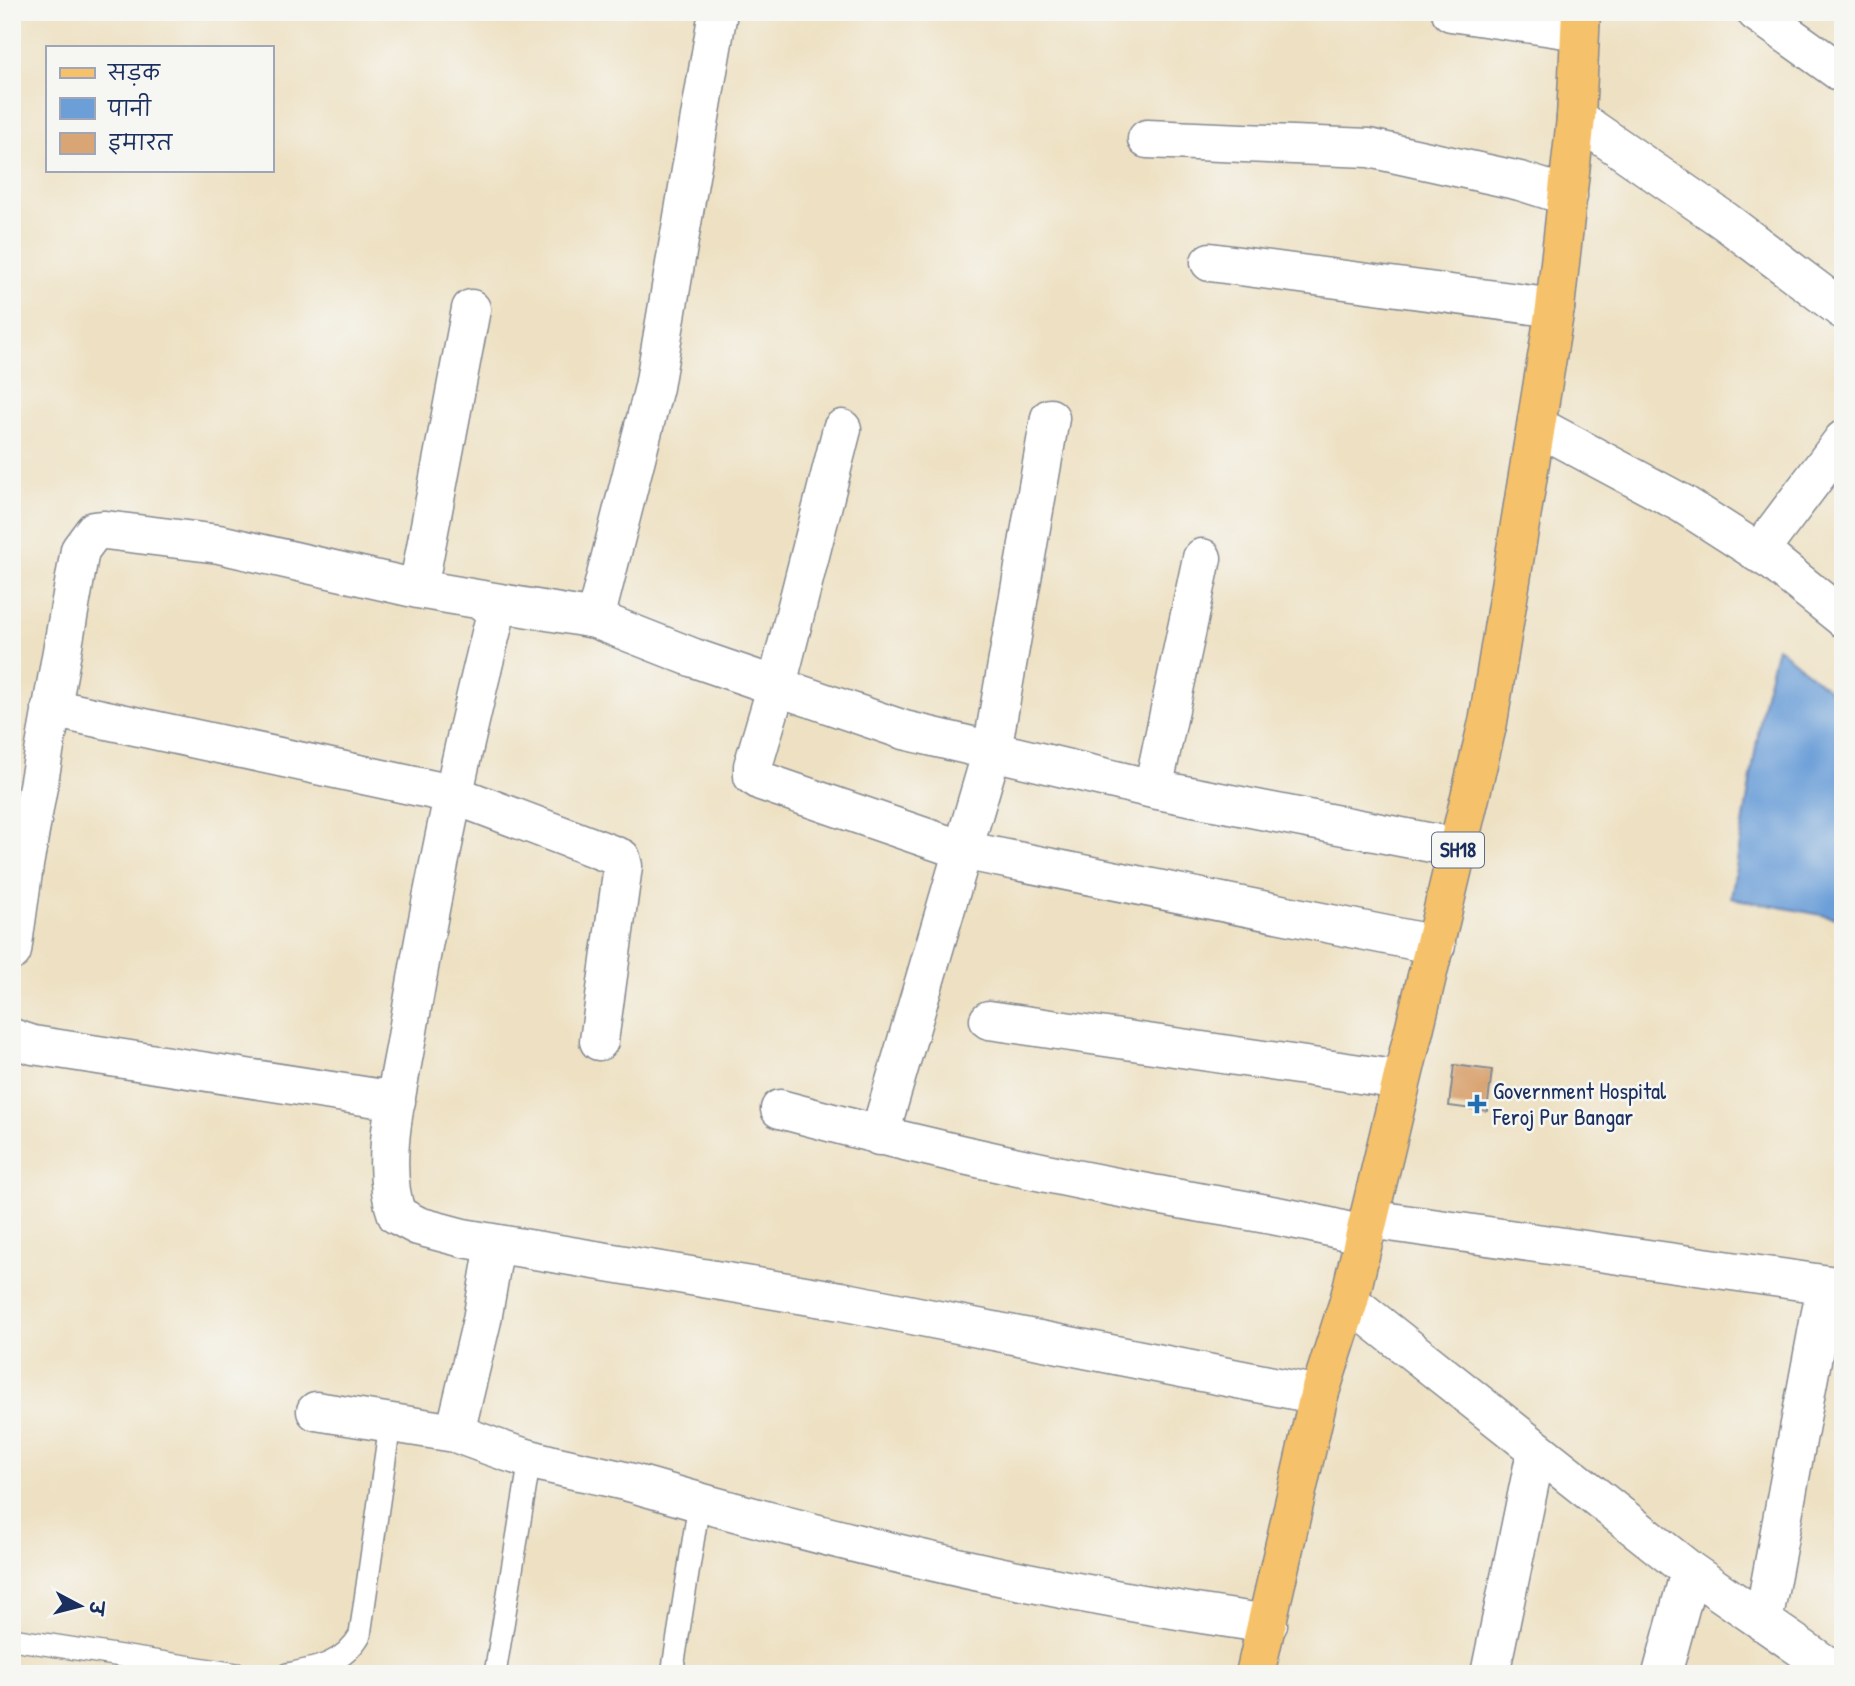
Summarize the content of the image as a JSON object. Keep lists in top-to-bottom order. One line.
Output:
{"streets":{"main road":["SH18"]},"places":{"health":["Government Hospital Feroj Pur Bangar"]},"legend":["सड़क","पानी","इमारत"],"north":"right"}
